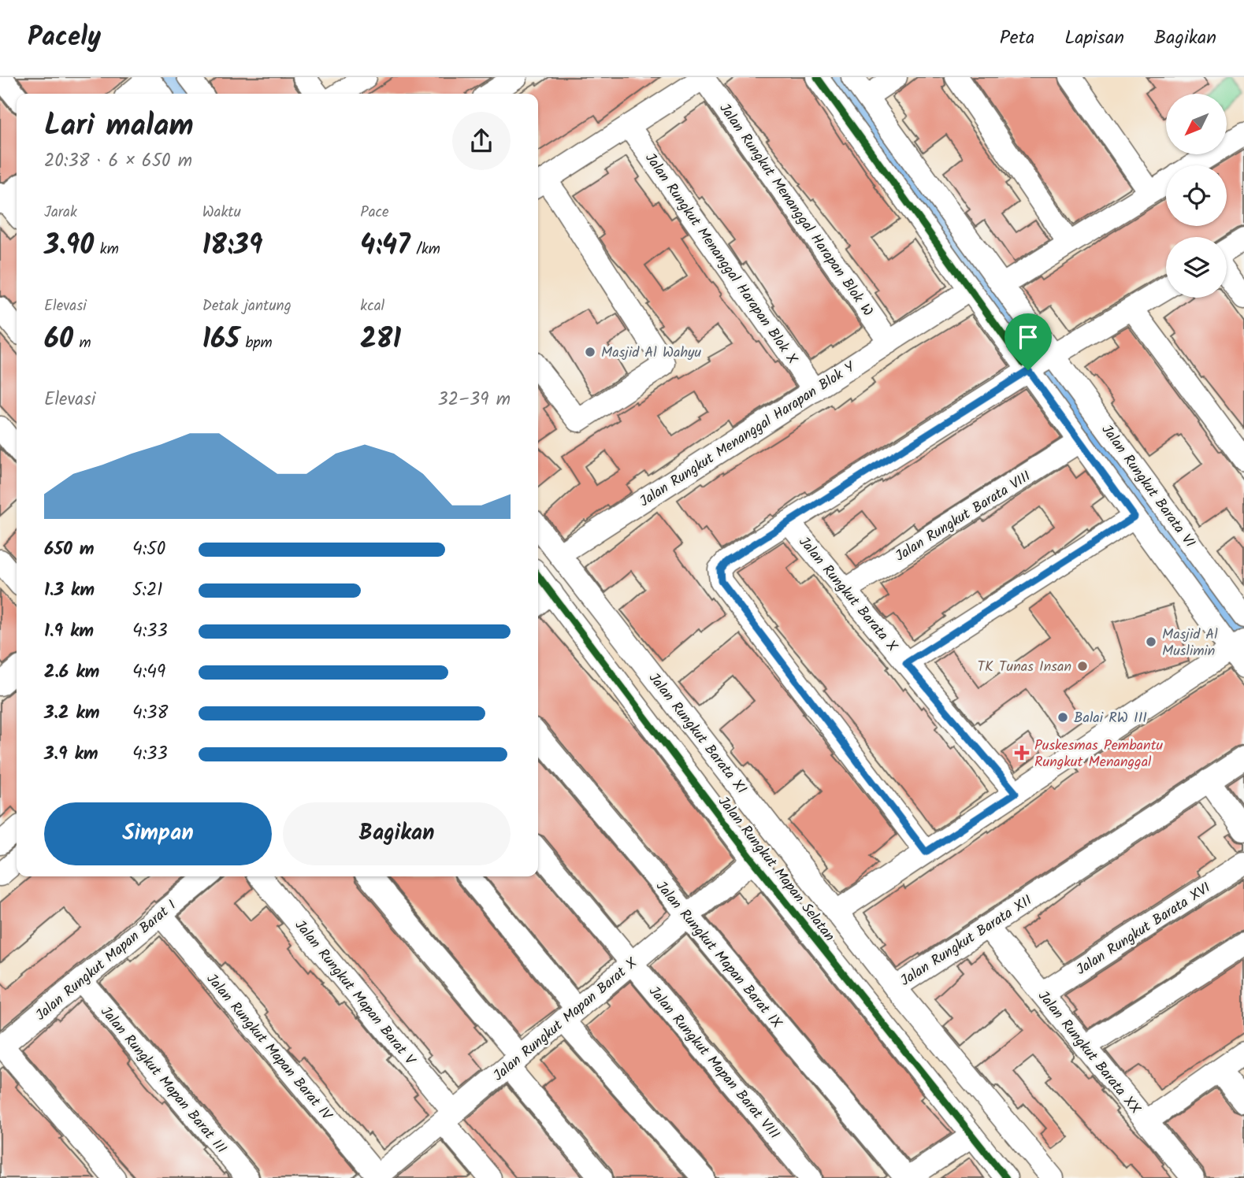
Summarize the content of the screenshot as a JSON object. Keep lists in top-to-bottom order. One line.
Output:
{"streets":{"street":["Jalan Rungkut Menanggal Harapan Blok W","Jalan Rungkut Menanggal Harapan Blok X","Jalan Rungkut Menanggal Harapan Blok Y","Jalan Rungkut Barata VI","Jalan Rungkut Barata VIII","Jalan Rungkut Barata X","Jalan Rungkut Barata XI","Jalan Rungkut Mapan Selatan","Jalan Rungkut Barata XVI","Jalan Rungkut Barata XII","Jalan Rungkut Mapan Barat IX","Jalan Rungkut Mapan Barat I","Jalan Rungkut Mapan Barat V","Jalan Rungkut Mapan Barat X","Jalan Rungkut Mapan Barat IV","Jalan Rungkut Barata XX","Jalan Rungkut Mapan Barat VIII","Jalan Rungkut Mapan Barat III"]},"crossings":[["Jalan Rungkut Menanggal Harapan Blok W","Jalan Rungkut Menanggal Harapan Blok Y"],["Jalan Rungkut Menanggal Harapan Blok X","Jalan Rungkut Menanggal Harapan Blok Y"],["Jalan Rungkut Menanggal Harapan Blok Y","Jalan Rungkut Barata XI"],["Jalan Rungkut Barata VIII","Jalan Rungkut Barata X"],["Jalan Rungkut Barata XI","Jalan Rungkut Barata XII"],["Jalan Rungkut Mapan Selatan","Jalan Rungkut Mapan Barat X"],["Jalan Rungkut Barata XVI","Jalan Rungkut Barata XX"],["Jalan Rungkut Barata XII","Jalan Rungkut Barata XX"],["Jalan Rungkut Mapan Barat IX","Jalan Rungkut Mapan Barat X"],["Jalan Rungkut Mapan Barat I","Jalan Rungkut Mapan Barat IV"],["Jalan Rungkut Mapan Barat I","Jalan Rungkut Mapan Barat III"],["Jalan Rungkut Mapan Barat V","Jalan Rungkut Mapan Barat X"],["Jalan Rungkut Mapan Barat X","Jalan Rungkut Mapan Barat IV"],["Jalan Rungkut Mapan Barat X","Jalan Rungkut Mapan Barat VIII"]],"places":{"other":["Masjid Al Wahyu","Masjid Al Muslimin","TK Tunas Insan","Balai RW III"],"health":["Puskesmas Pembantu Rungkut Menanggal"]},"north":"bottom left","page":{"header":"Pacely","nav":["Peta","Lapisan","Bagikan"],"heading":["Lari malam","20:38 · 6 × 650 m"],"stats":[["Jarak","3.90 km"],["Waktu","18:39"],["Pace","4:47 /km"],["Elevasi","60 m"],["Detak jantung","165 bpm"],["kcal","281"]],"chart":["Elevasi","32–39 m"],"list":[{"name":"650 m","note":"4:50"},{"name":"1.3 km","note":"5:21"},{"name":"1.9 km","note":"4:33"},{"name":"2.6 km","note":"4:49"},{"name":"3.2 km","note":"4:38"},{"name":"3.9 km","note":"4:33"}],"buttons":["Simpan","Bagikan"]}}
